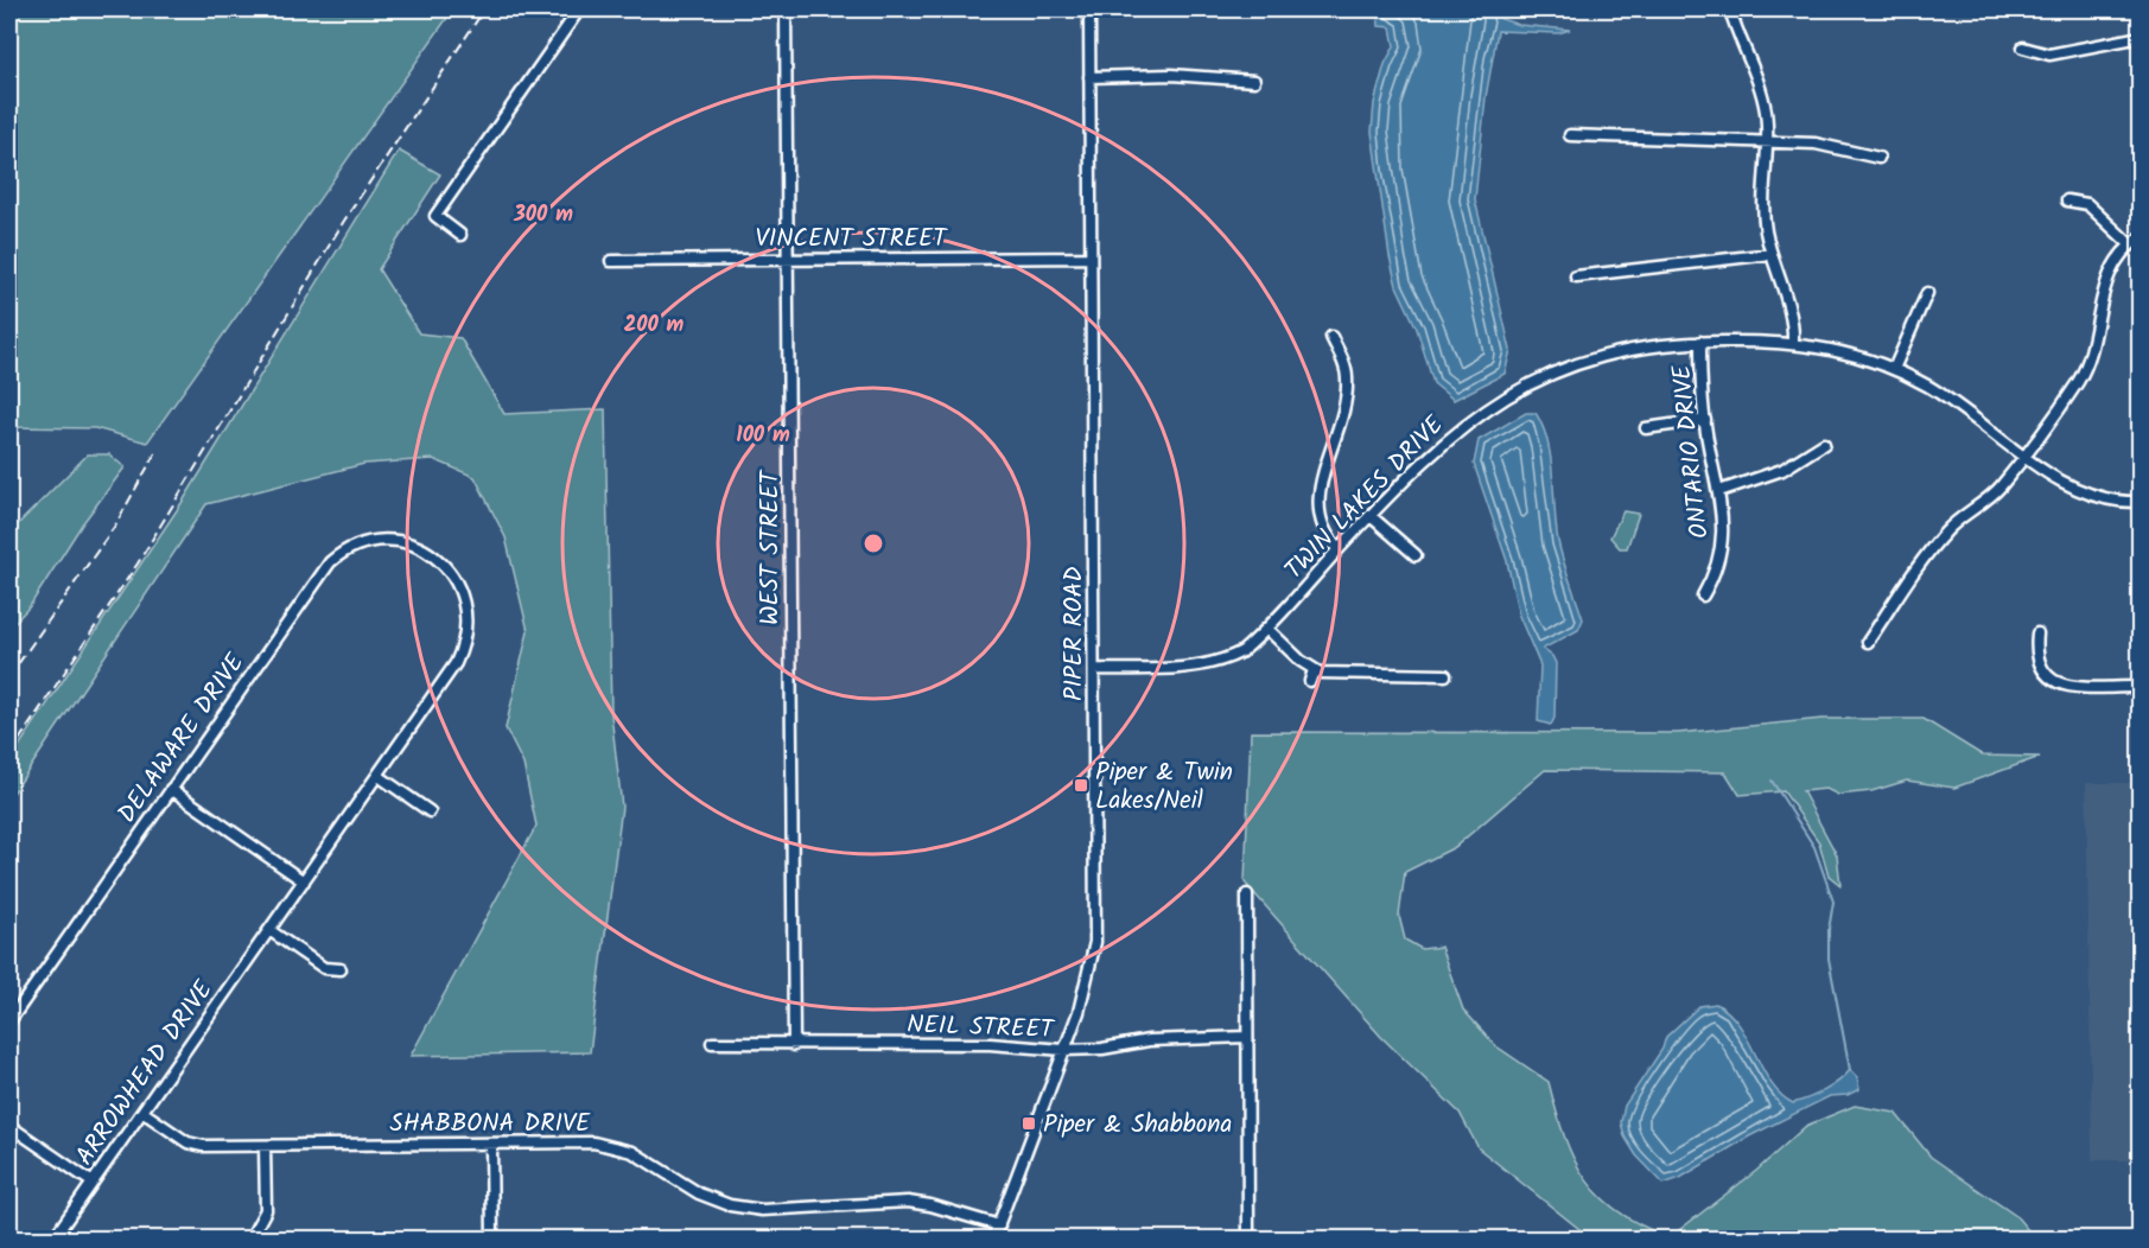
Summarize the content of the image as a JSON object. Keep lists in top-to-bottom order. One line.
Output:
{"streets":{"street":["VINCENT STREET","ONTARIO DRIVE","TWIN LAKES DRIVE","WEST STREET","PIPER ROAD","DELAWARE DRIVE","NEIL STREET","ARROWHEAD DRIVE","SHABBONA DRIVE"]},"crossings":[["VINCENT STREET","WEST STREET"],["VINCENT STREET","PIPER ROAD"],["ONTARIO DRIVE","TWIN LAKES DRIVE"],["TWIN LAKES DRIVE","PIPER ROAD"],["WEST STREET","NEIL STREET"],["PIPER ROAD","NEIL STREET"],["PIPER ROAD","SHABBONA DRIVE"],["DELAWARE DRIVE","ARROWHEAD DRIVE"],["ARROWHEAD DRIVE","SHABBONA DRIVE"]],"places":{"transit":["Piper & Twin Lakes/Neil","Piper & Shabbona"]},"rings":["300 m","200 m","100 m"]}
